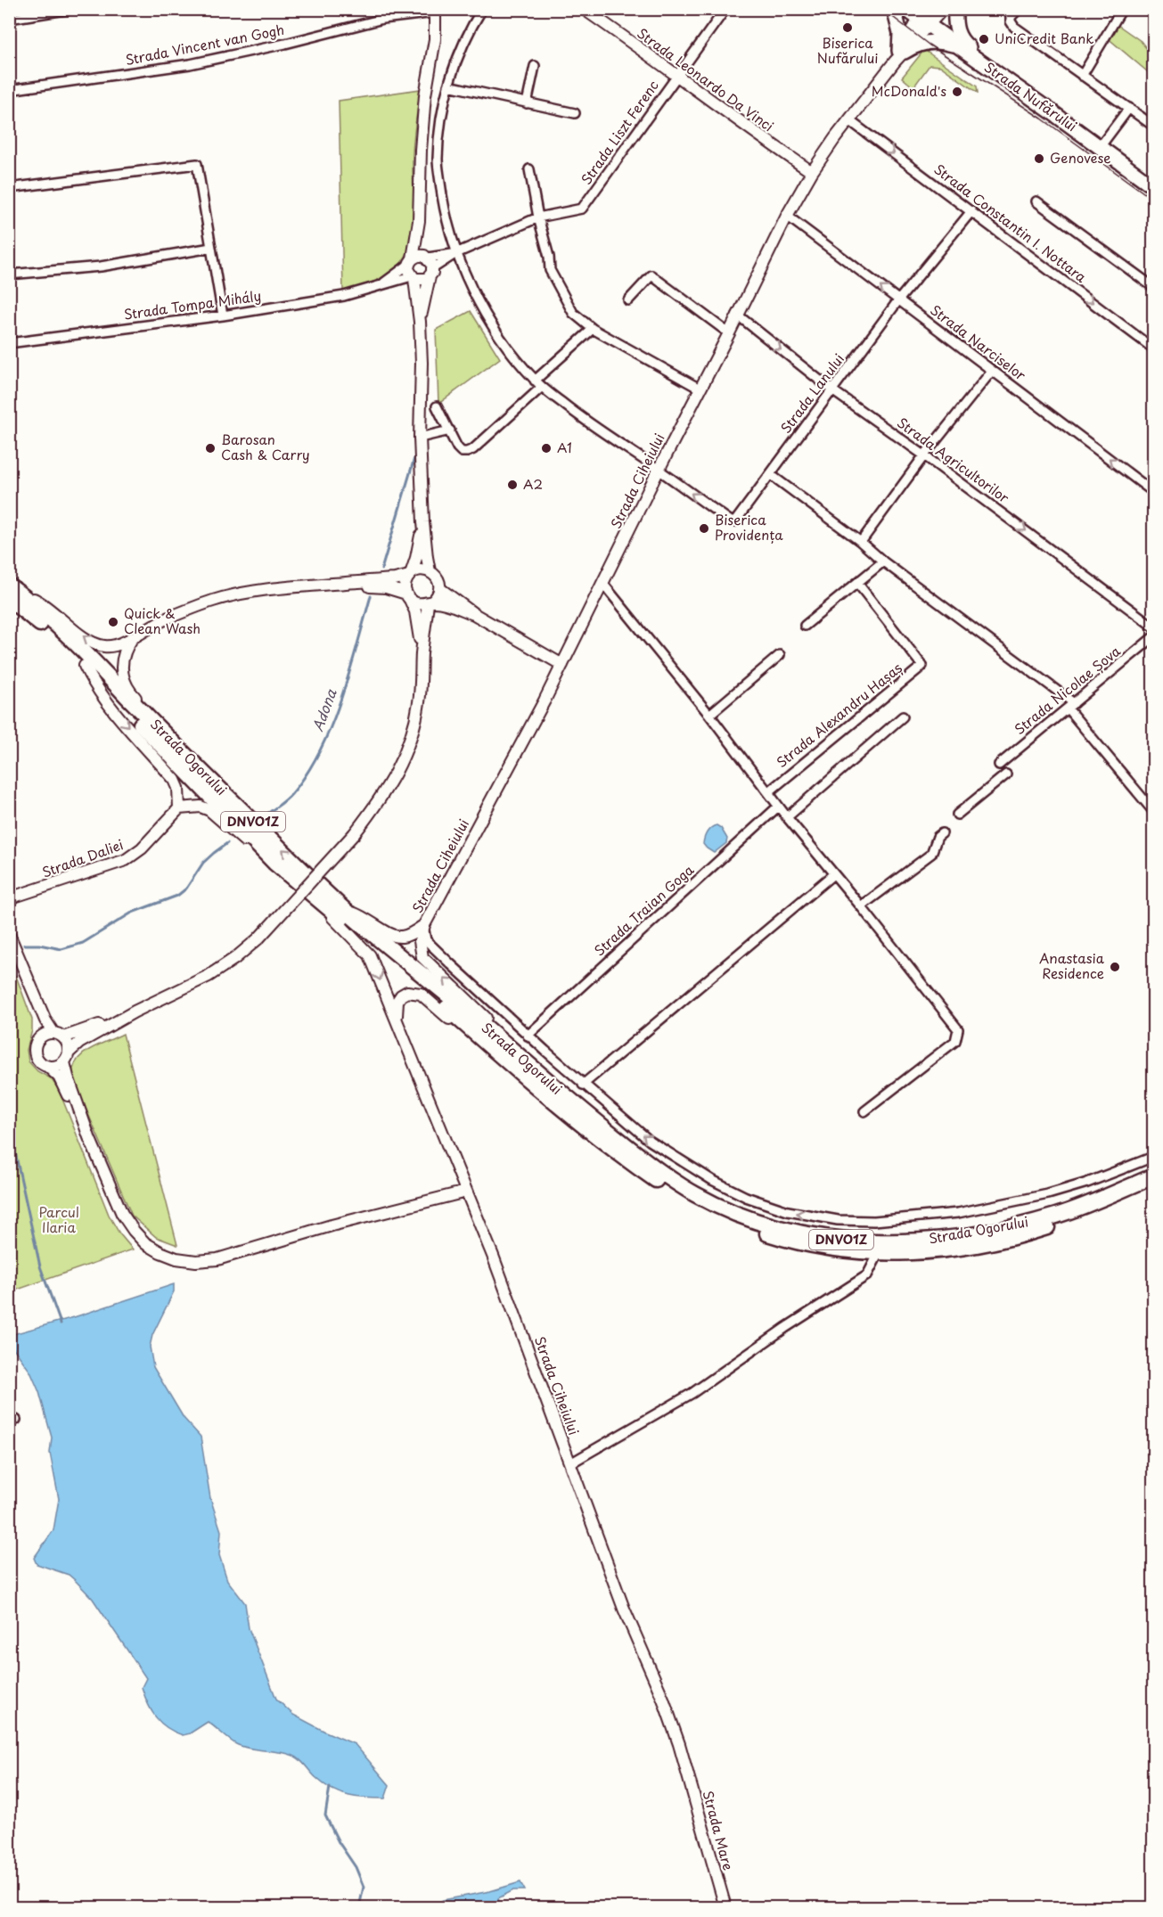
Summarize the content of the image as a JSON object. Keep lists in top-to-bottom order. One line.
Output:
{"streets":{"highway":["Strada Ogorului","DNVO1Z"],"main road":["Strada Nufărului"],"street":["Strada Vincent van Gogh","Strada Leonardo Da Vinci","Strada Liszt Ferenc","Strada Constantin I. Nottara","Strada Tompa Mihály","Strada Narciselor","Strada Lanului","Strada Agricultorilor","Strada Ciheiului","Strada Nicolae Șova","Strada Alexandru Hașaș","Strada Daliei","Strada Traian Goga","Strada Mare"]},"crossings":[["Strada Leonardo Da Vinci","Strada Liszt Ferenc"],["Strada Leonardo Da Vinci","Strada Ciheiului"],["Strada Nufărului","Strada Ciheiului"],["Strada Constantin I. Nottara","Strada Lanului"],["Strada Constantin I. Nottara","Strada Ciheiului"],["Strada Narciselor","Strada Lanului"],["Strada Narciselor","Strada Ciheiului"],["Strada Lanului","Strada Agricultorilor"],["Strada Lanului","Strada Ciheiului"],["Strada Agricultorilor","Strada Ciheiului"],["Strada Ciheiului","Strada Ogorului"],["Strada Ciheiului","Strada Mare"]],"one_way":["Strada Narciselor","Strada Agricultorilor"],"water":["Adona"],"parks":["Parcul Ilaria"],"places":["Biserica Nufărului","UniCredit Bank","McDonald's","Genovese","Barosan Cash & Carry","A1","A2","Biserica Providența","Quick & Clean Wash","Anastasia Residence"]}
